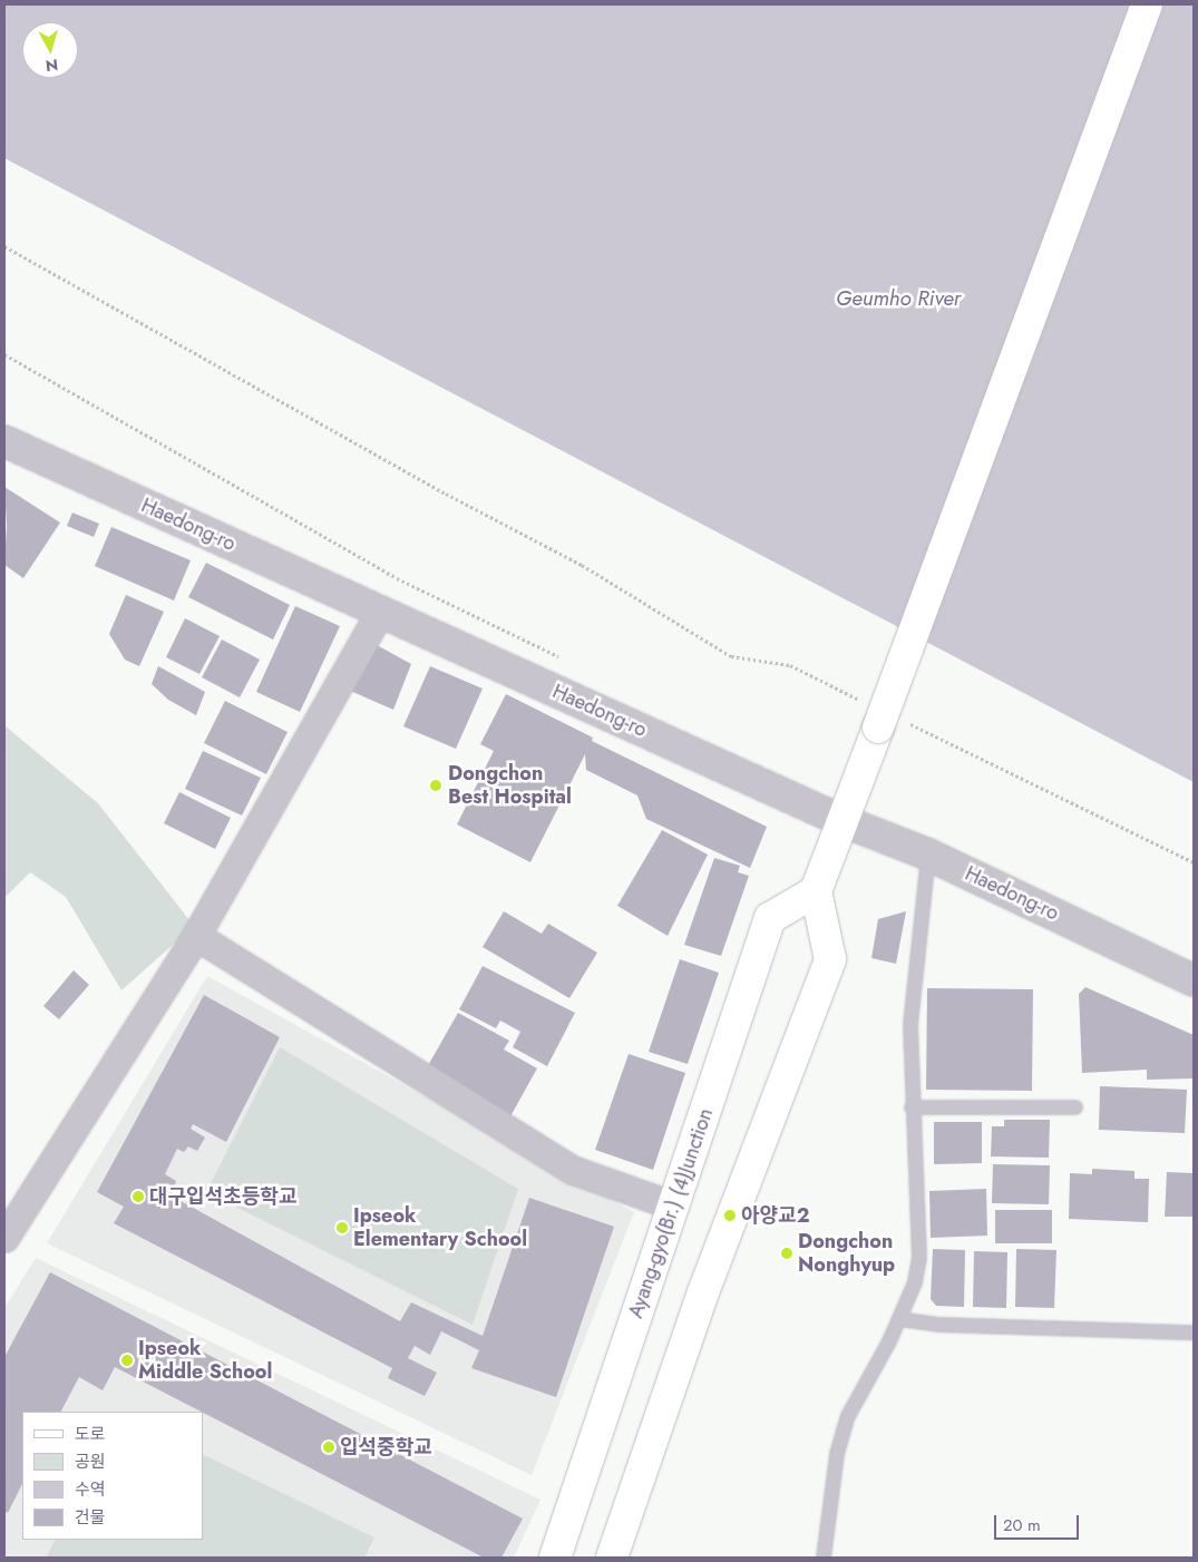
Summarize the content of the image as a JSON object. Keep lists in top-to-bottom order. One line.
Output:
{"streets":{"main road":["Ayang-gyo(Br.) (4)Junction"],"street":["Haedong-ro"]},"water":["Geumho River"],"places":["Dongchon Best Hospital","대구입석초등학교","아양교2","Ipseok Elementary School","Dongchon Nonghyup","Ipseok Middle School","입석중학교"],"legend":["도로","공원","수역","건물"],"scale_bar":"20 m","north":"bottom"}
